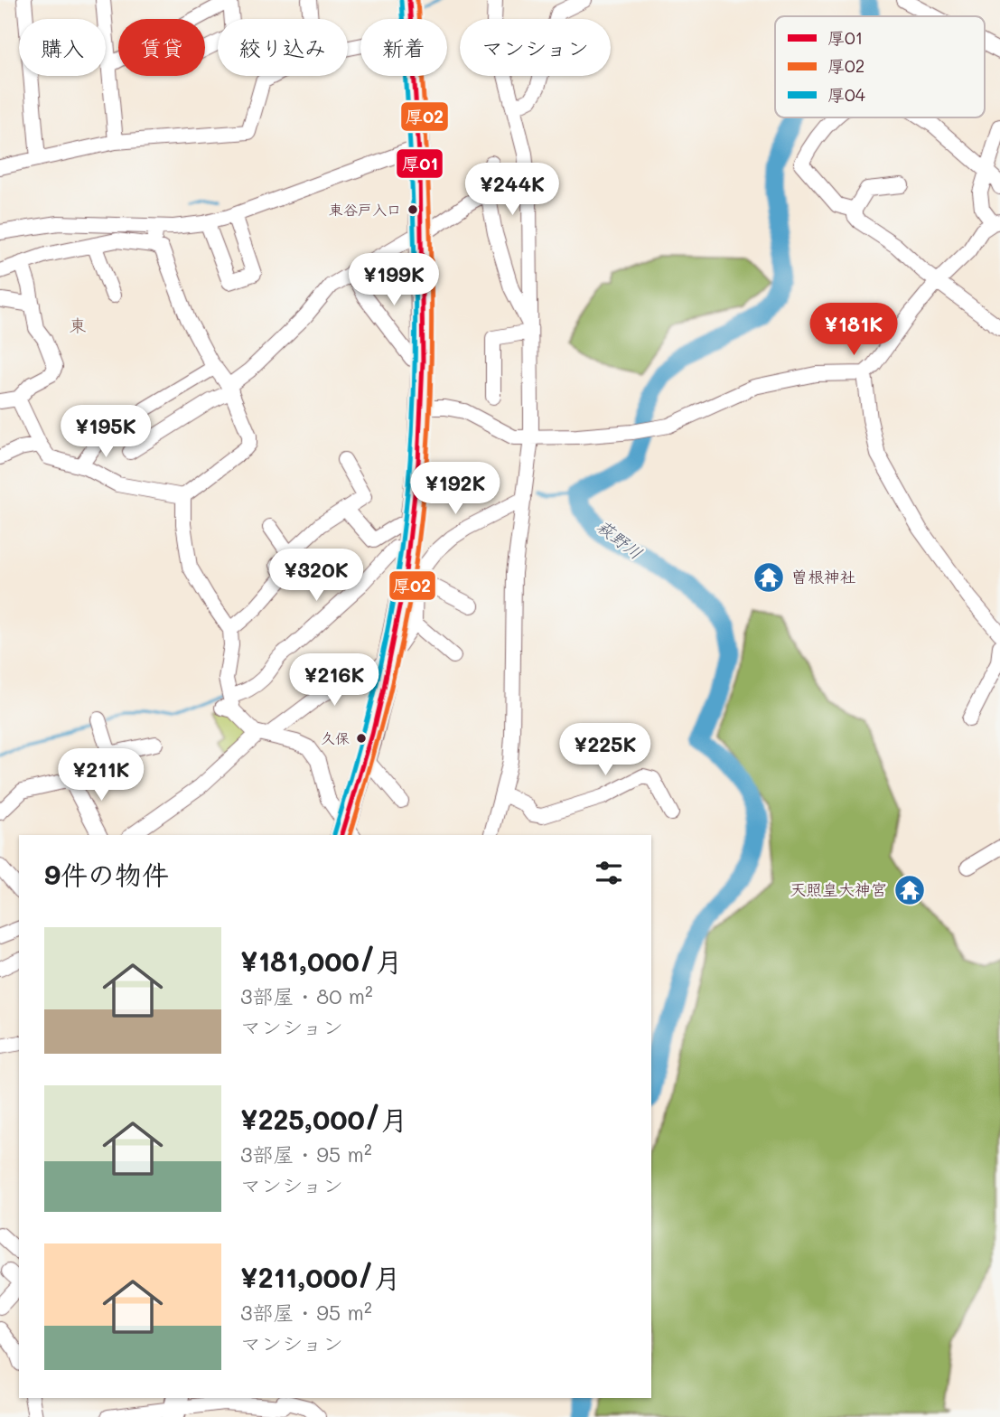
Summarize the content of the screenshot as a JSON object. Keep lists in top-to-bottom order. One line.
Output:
{"districts":["東"],"water":["萩野川"],"places":{"other":["東谷戸入口","久保"],"temple":["曽根神社","天照皇大神宮"]},"lines":["transit line 厚01","transit line 厚02","transit line 厚04"],"legend":["厚01","厚02","厚04"],"page":{"chip":["購入","賃貸","絞り込み","新着","マンション"],"price":["¥244K","¥199K","¥181K","¥195K","¥192K","¥320K","¥216K","¥225K","¥211K"],"heading":"9件の物件","list":[{"name":"¥181,000/月","note":"3部屋 · 80 m² · マンション"},{"name":"¥225,000/月","note":"3部屋 · 95 m² · マンション"},{"name":"¥211,000/月","note":"3部屋 · 95 m² · マンション"}]}}
